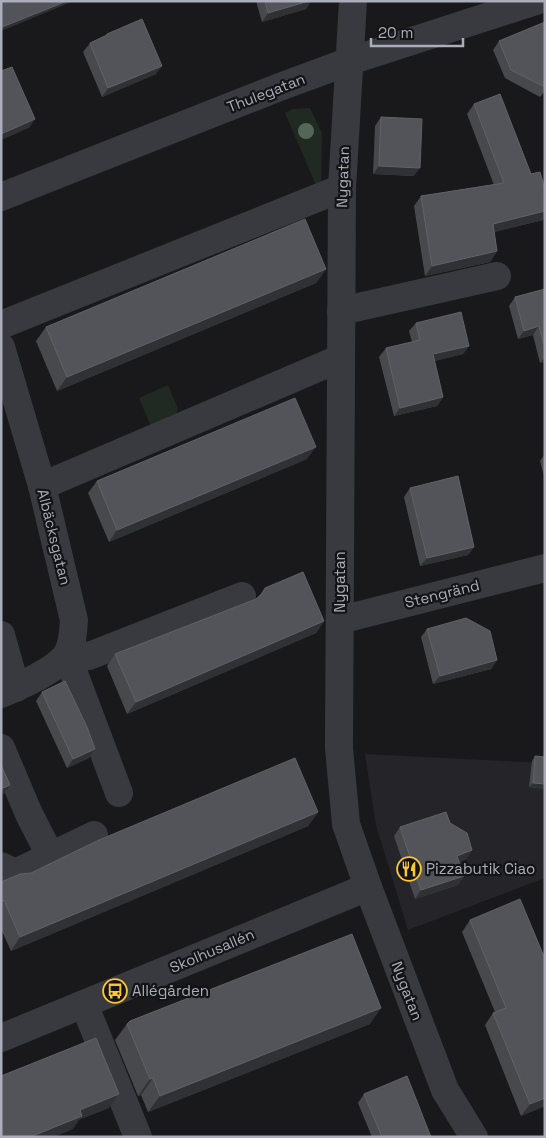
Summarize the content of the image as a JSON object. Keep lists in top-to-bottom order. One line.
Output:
{"streets":{"street":["Thulegatan","Nygatan","Albäcksgatan","Stengränd","Skolhusallén"]},"crossings":[["Thulegatan","Nygatan"],["Nygatan","Stengränd"],["Nygatan","Skolhusallén"]],"places":{"restaurant":["Pizzabutik Ciao"],"bus stop":["Allégården"]},"scale_bar":"20 m"}
